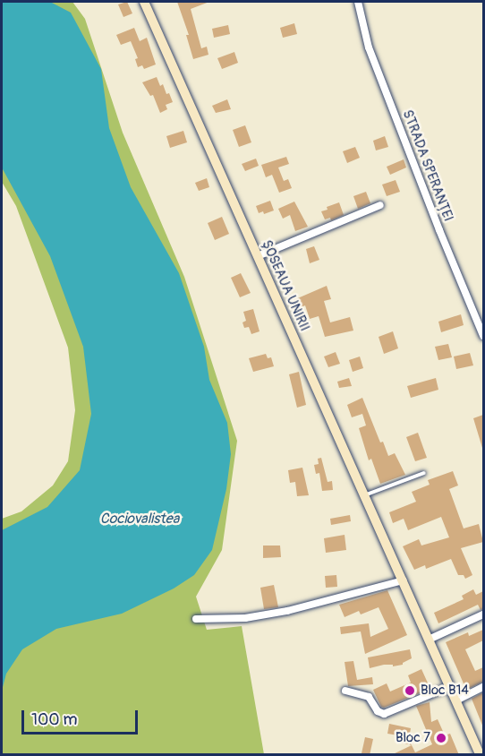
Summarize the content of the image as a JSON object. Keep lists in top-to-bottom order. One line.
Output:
{"streets":{"main road":["ȘOSEAUA UNIRII"],"street":["STRADA SPERANȚEI"]},"water":["Cociovalistea"],"places":["Bloc B14","Bloc 7"],"scale_bar":"100 m"}
